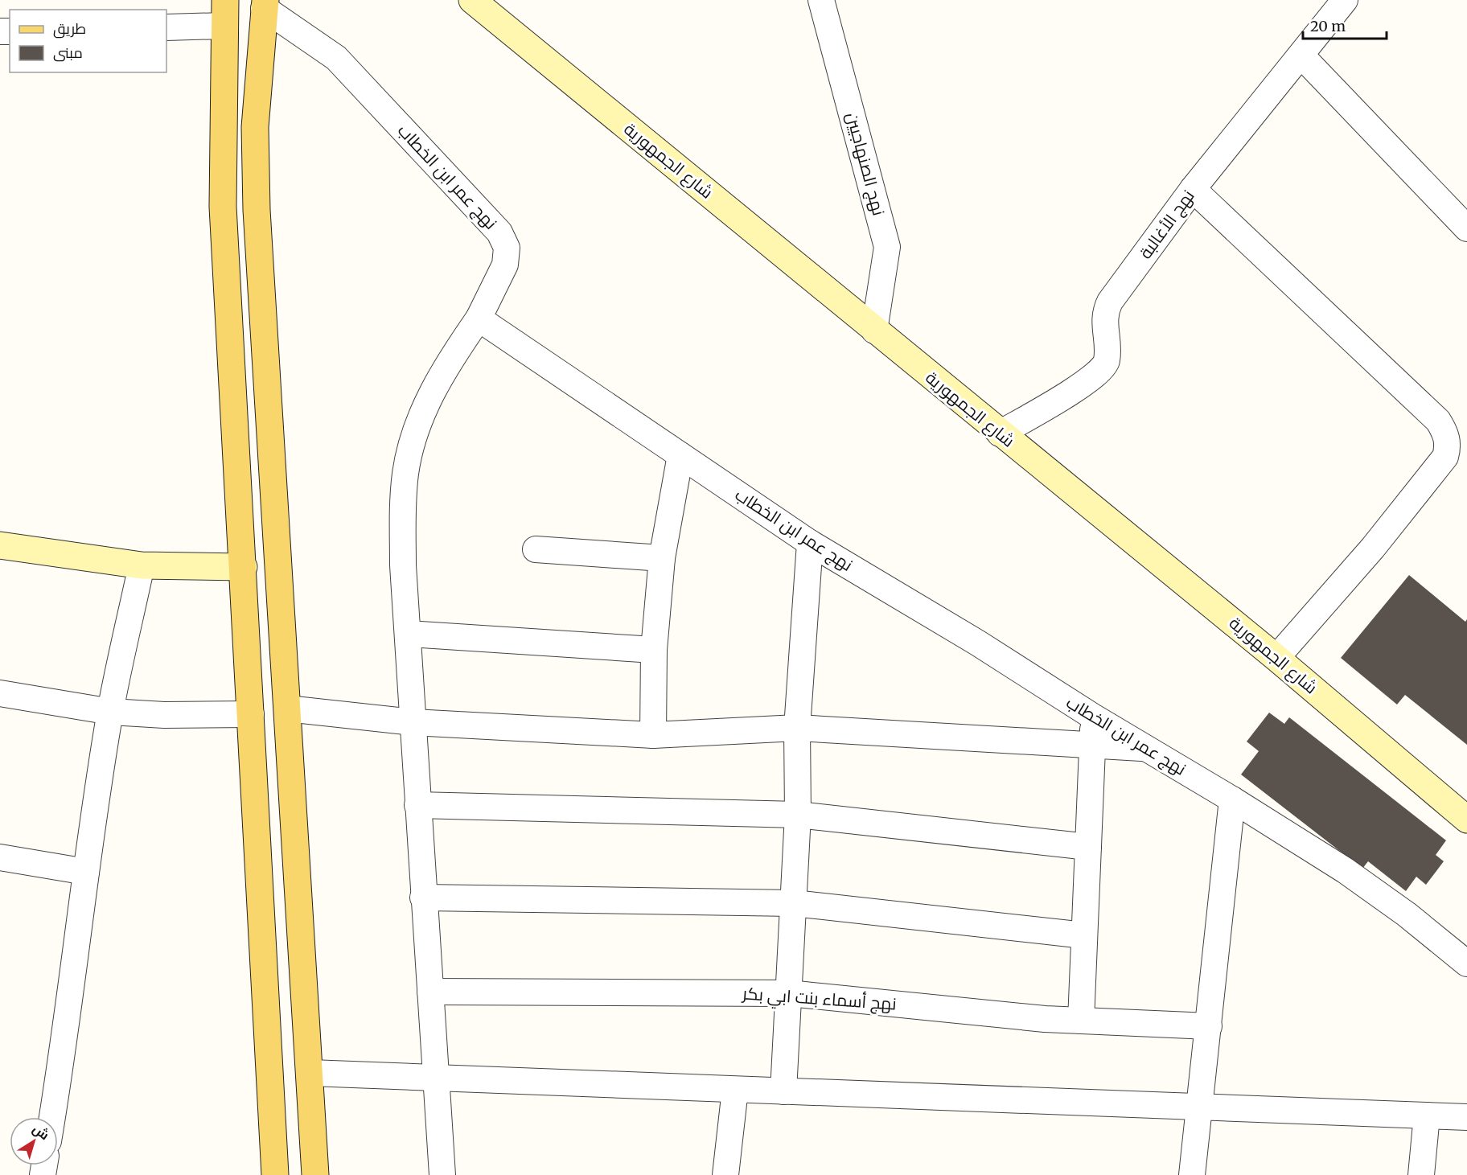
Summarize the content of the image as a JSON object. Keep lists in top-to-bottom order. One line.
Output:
{"streets":{"main road":["شارع الجمهورية"],"street":["نهج الصنهاجيين","نهج عمر ابن الخطاب","نهج الأغالبة","نهج أسماء بنت ابي بكر"]},"crossings":[["شارع الجمهورية","نهج الصنهاجيين"],["شارع الجمهورية","نهج الأغالبة"]],"legend":["طريق","مبنى"],"scale_bar":"20 m","north":"top right"}
